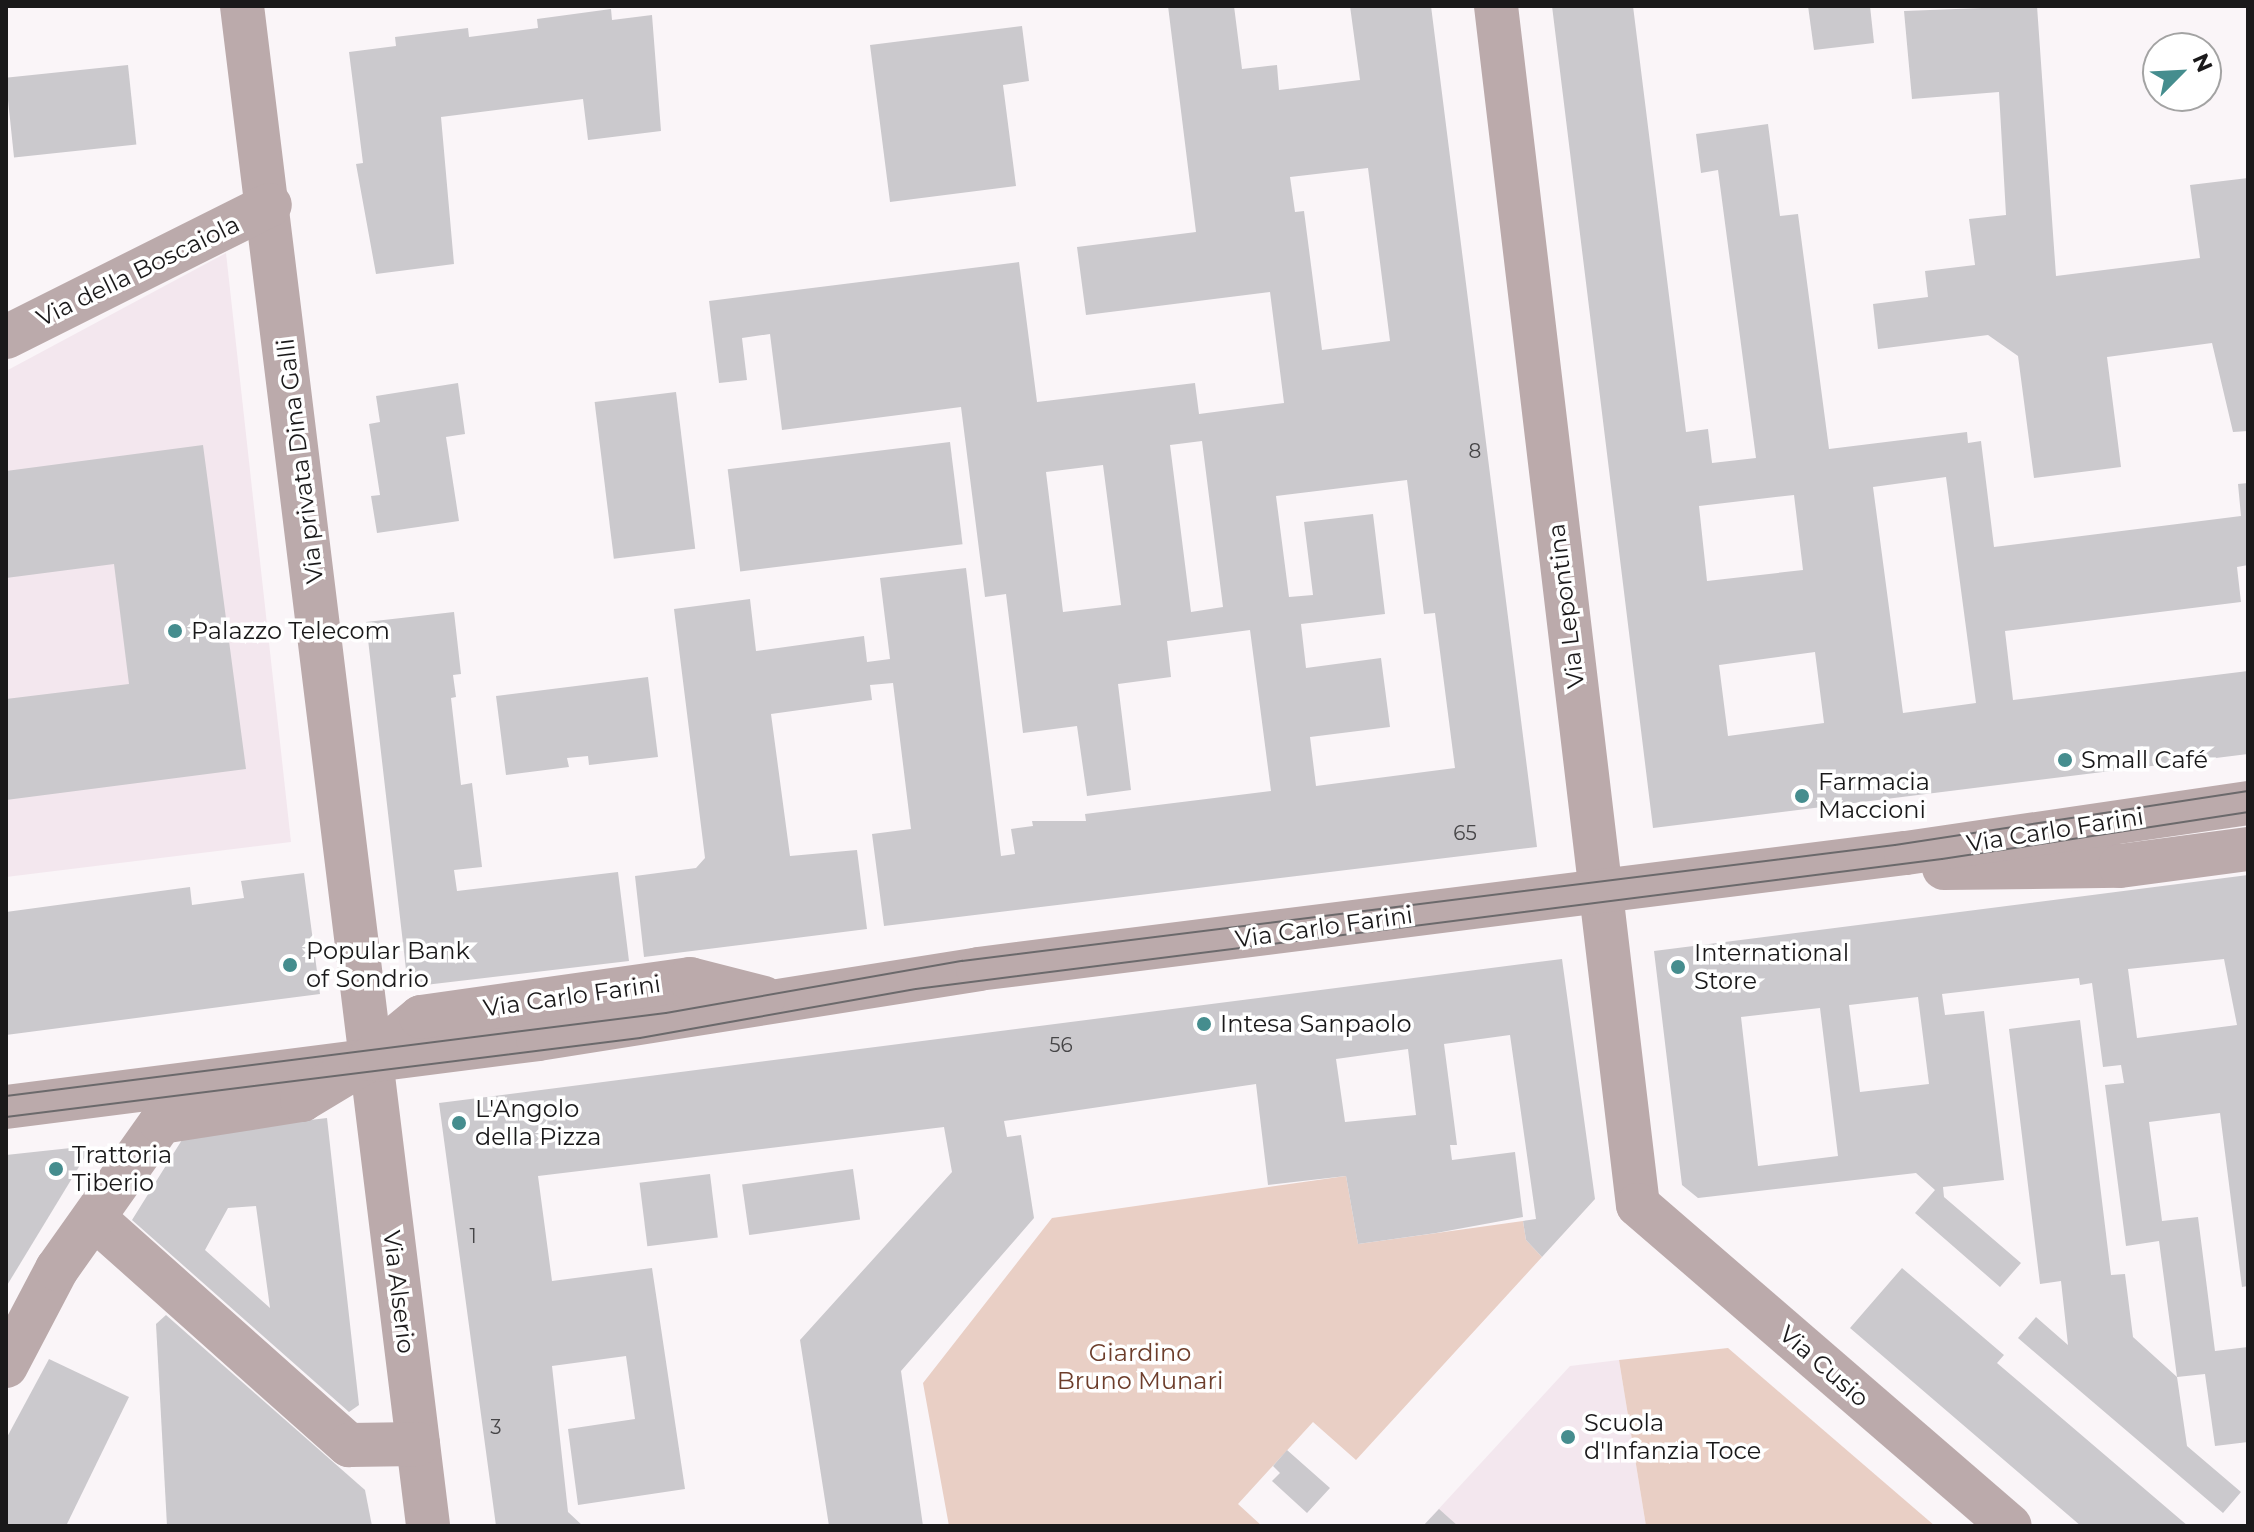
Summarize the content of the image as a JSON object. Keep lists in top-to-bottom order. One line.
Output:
{"streets":{"street":["Via della Boscaiola","Via privata Dina Galli","Via Lepontina","Via Carlo Farini","Via Alserio","Via Cusio"]},"crossings":[["Via della Boscaiola","Via privata Dina Galli"],["Via privata Dina Galli","Via Carlo Farini"],["Via privata Dina Galli","Via Alserio"],["Via Lepontina","Via Carlo Farini"],["Via Lepontina","Via Cusio"],["Via Carlo Farini","Via Alserio"]],"parks":["Giardino Bruno Munari"],"places":["Palazzo Telecom","Small Café","Farmacia Maccioni","Popular Bank of Sondrio","International Store","Intesa Sanpaolo","L'Angolo della Pizza","Trattoria Tiberio","Scuola d'Infanzia Toce"],"house_numbers":["8","65","56","1","3"],"north":"top right"}
